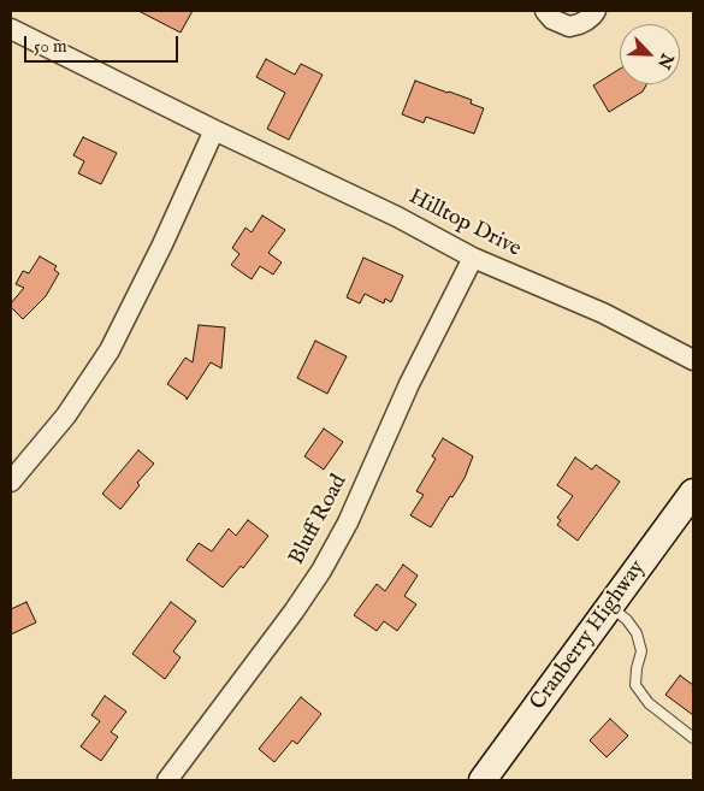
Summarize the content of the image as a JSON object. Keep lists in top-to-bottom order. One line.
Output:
{"streets":{"main road":["Cranberry Highway"],"street":["Hilltop Drive","Bluff Road"]},"crossings":[["Hilltop Drive","Bluff Road"]],"scale_bar":"50 m","north":"bottom right"}
